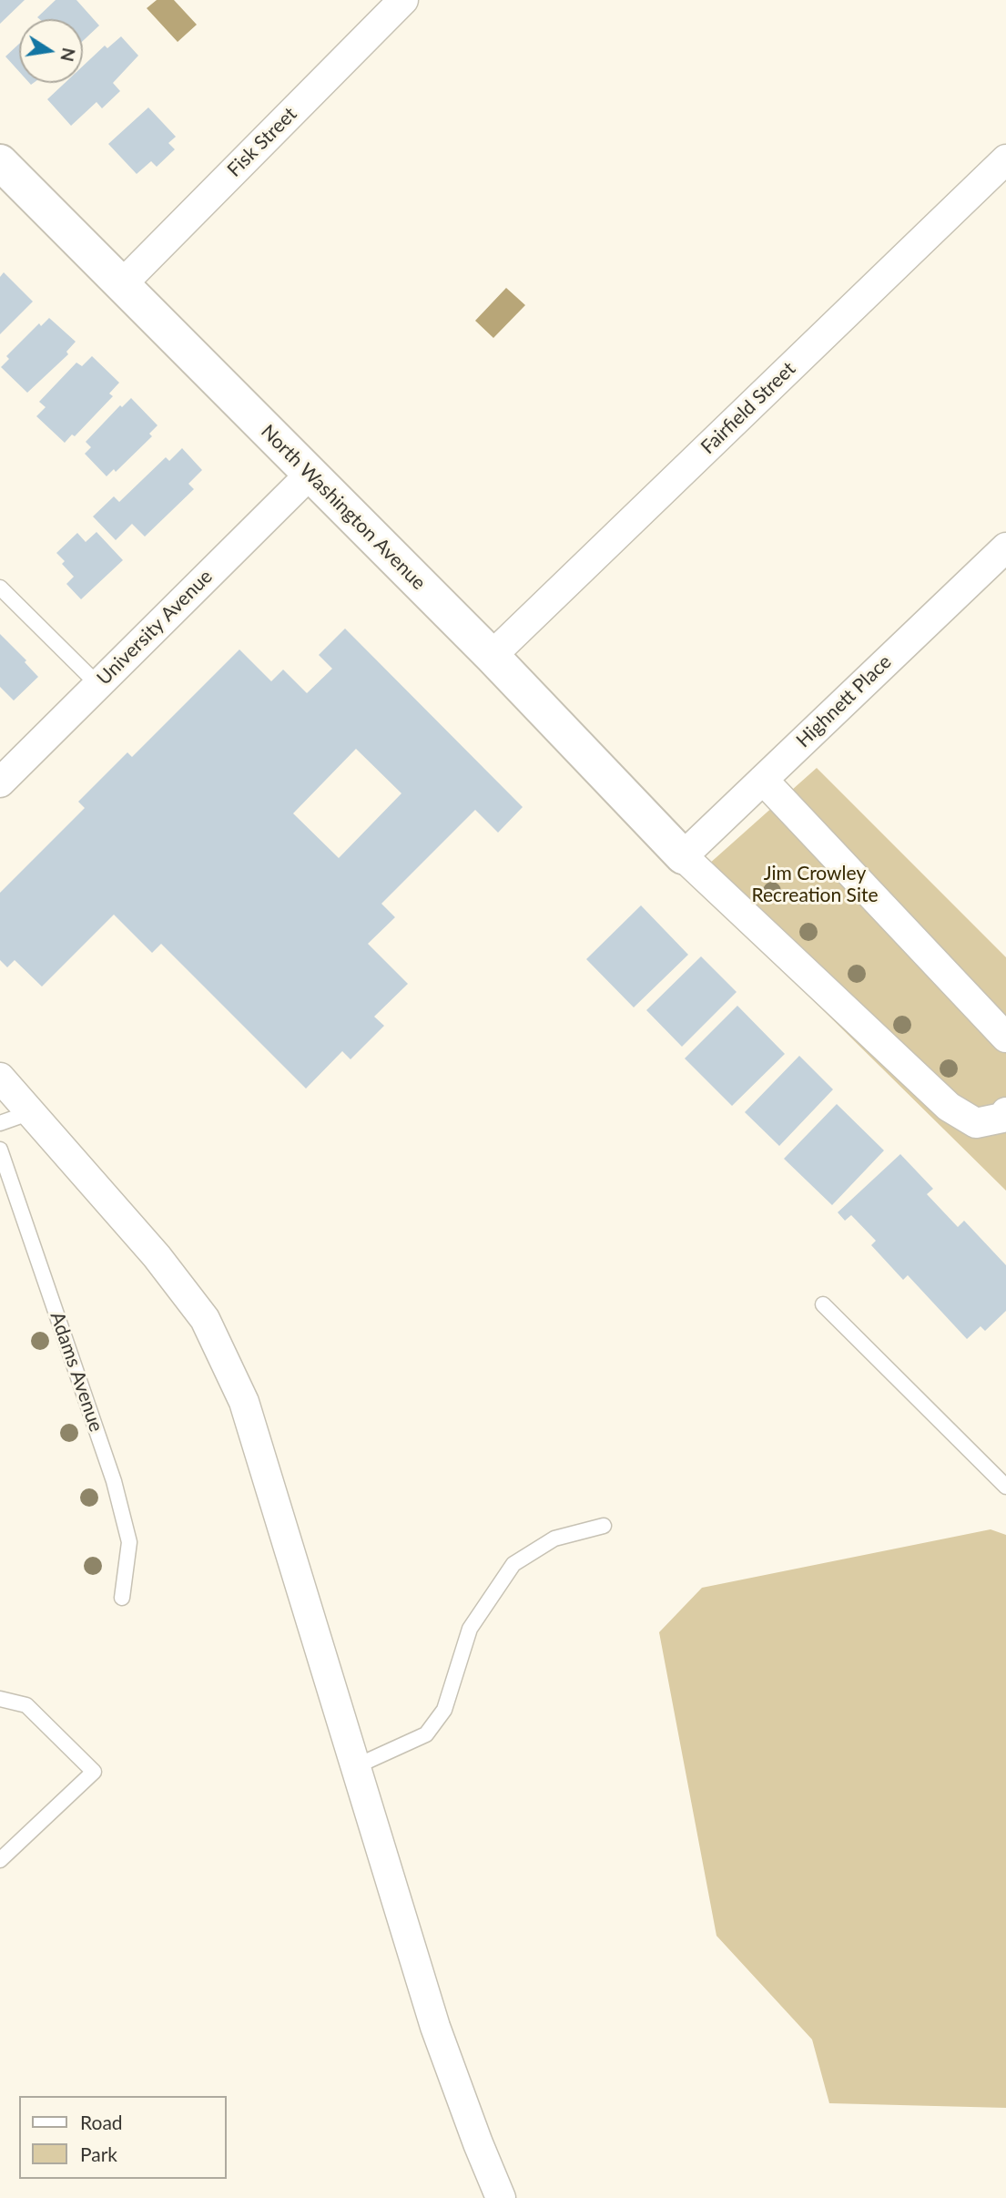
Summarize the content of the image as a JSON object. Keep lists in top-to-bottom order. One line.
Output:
{"streets":{"street":["Fisk Street","Fairfield Street","North Washington Avenue","University Avenue","Highnett Place"],"lane":["Adams Avenue"]},"crossings":[["Fisk Street","North Washington Avenue"],["Fairfield Street","North Washington Avenue"],["North Washington Avenue","University Avenue"],["North Washington Avenue","Highnett Place"]],"parks":["Jim Crowley Recreation Site"],"legend":["Road","Park"],"north":"right"}
